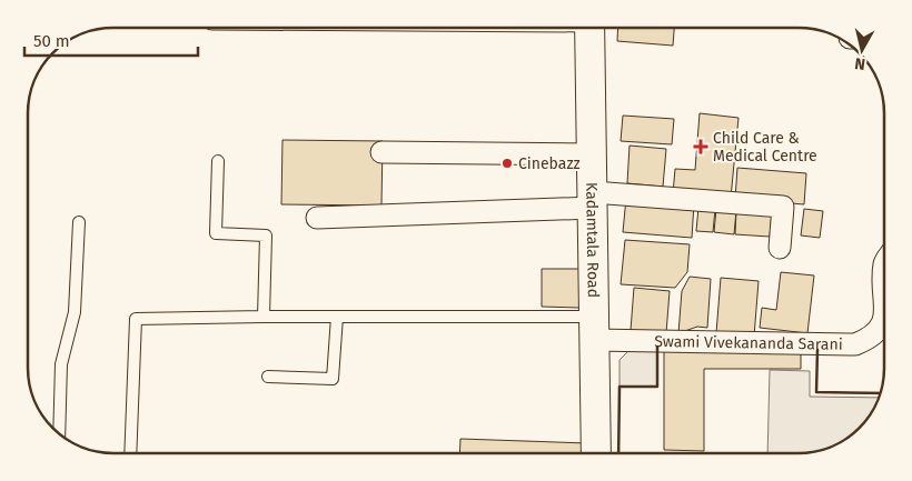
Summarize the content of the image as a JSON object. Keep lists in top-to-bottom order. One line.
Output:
{"streets":{"main road":["Kadamtala Road"],"street":["Swami Vivekananda Sarani"]},"crossings":[["Kadamtala Road","Swami Vivekananda Sarani"]],"places":{"health":["Child Care & Medical Centre"],"other":["Cinebazz"]},"scale_bar":"50 m","north":"bottom"}
